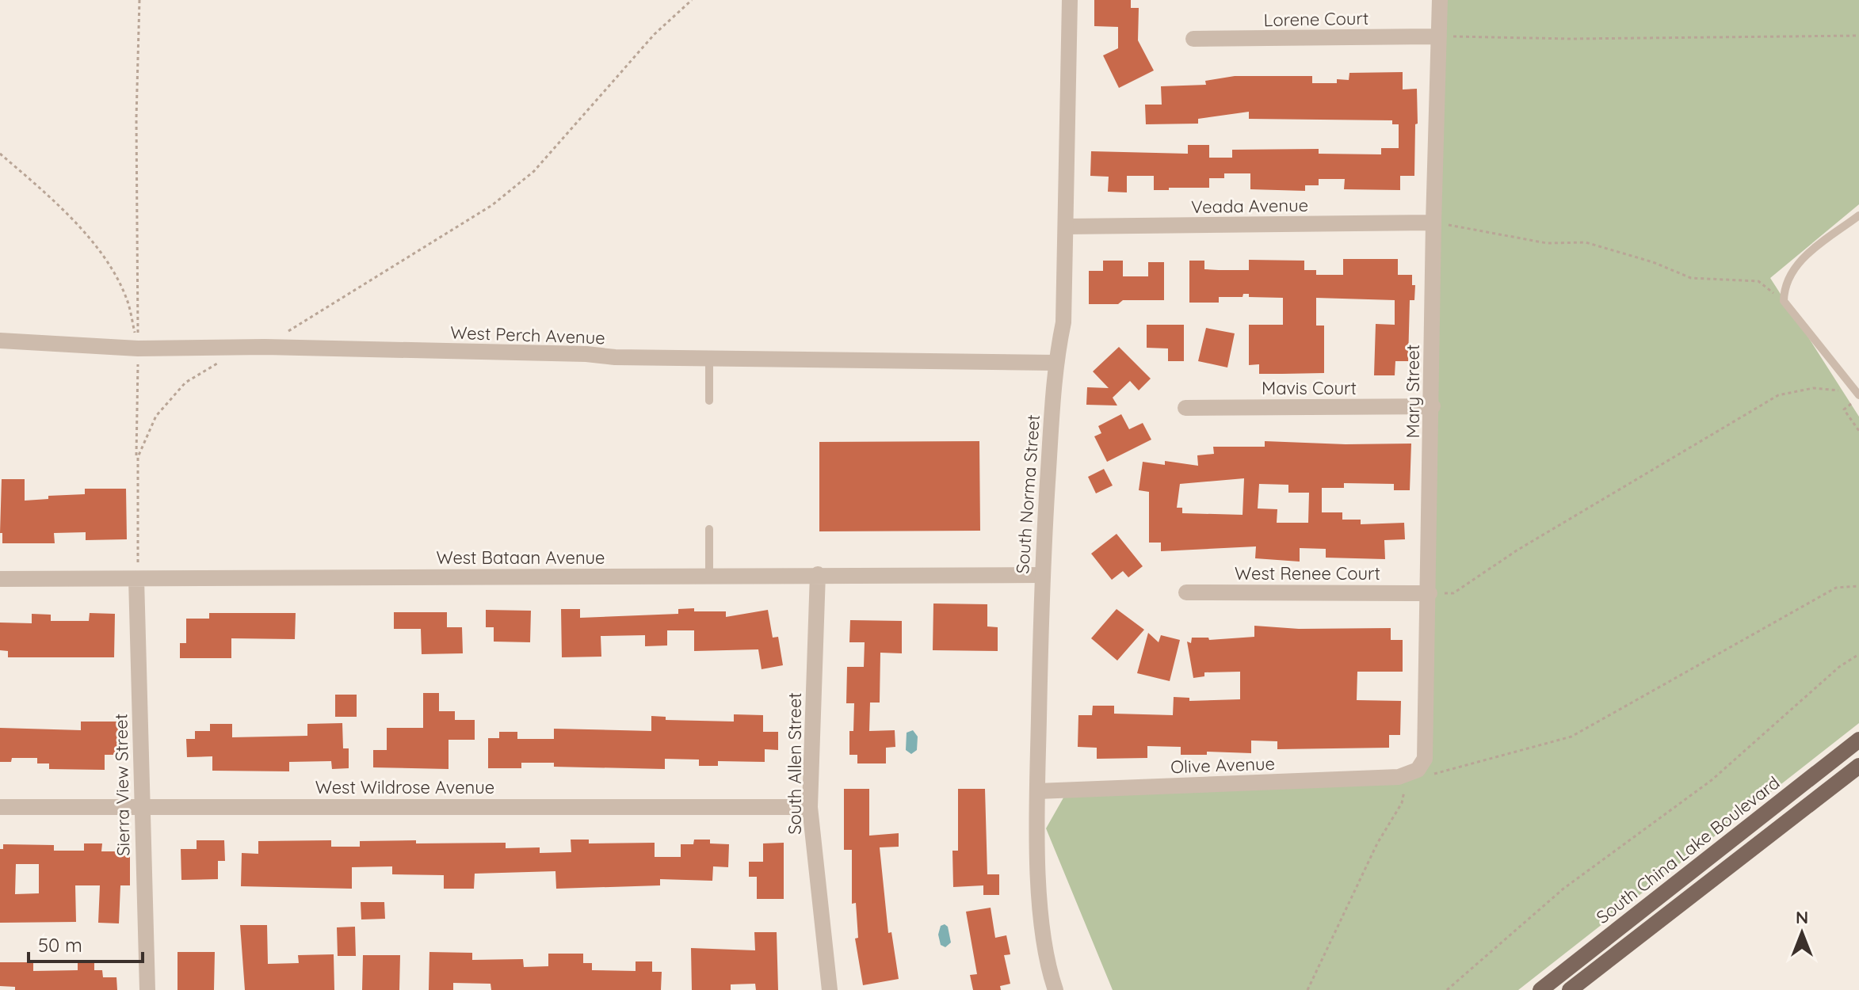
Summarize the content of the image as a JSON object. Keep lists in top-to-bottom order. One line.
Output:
{"streets":{"main road":["South China Lake Boulevard"],"street":["Lorene Court","Veada Avenue","West Perch Avenue","Mavis Court","Mary Street","South Norma Street","West Bataan Avenue","West Renee Court","South Allen Street","Olive Avenue","Sierra View Street","West Wildrose Avenue"]},"crossings":[["Lorene Court","Mary Street"],["Veada Avenue","Mary Street"],["Veada Avenue","South Norma Street"],["West Perch Avenue","South Norma Street"],["Mavis Court","Mary Street"],["Mary Street","West Renee Court"],["Mary Street","Olive Avenue"],["South Norma Street","West Bataan Avenue"],["South Norma Street","Olive Avenue"],["West Bataan Avenue","South Allen Street"],["West Bataan Avenue","Sierra View Street"],["South Allen Street","West Wildrose Avenue"],["Sierra View Street","West Wildrose Avenue"]],"scale_bar":"50 m","north":"top"}
